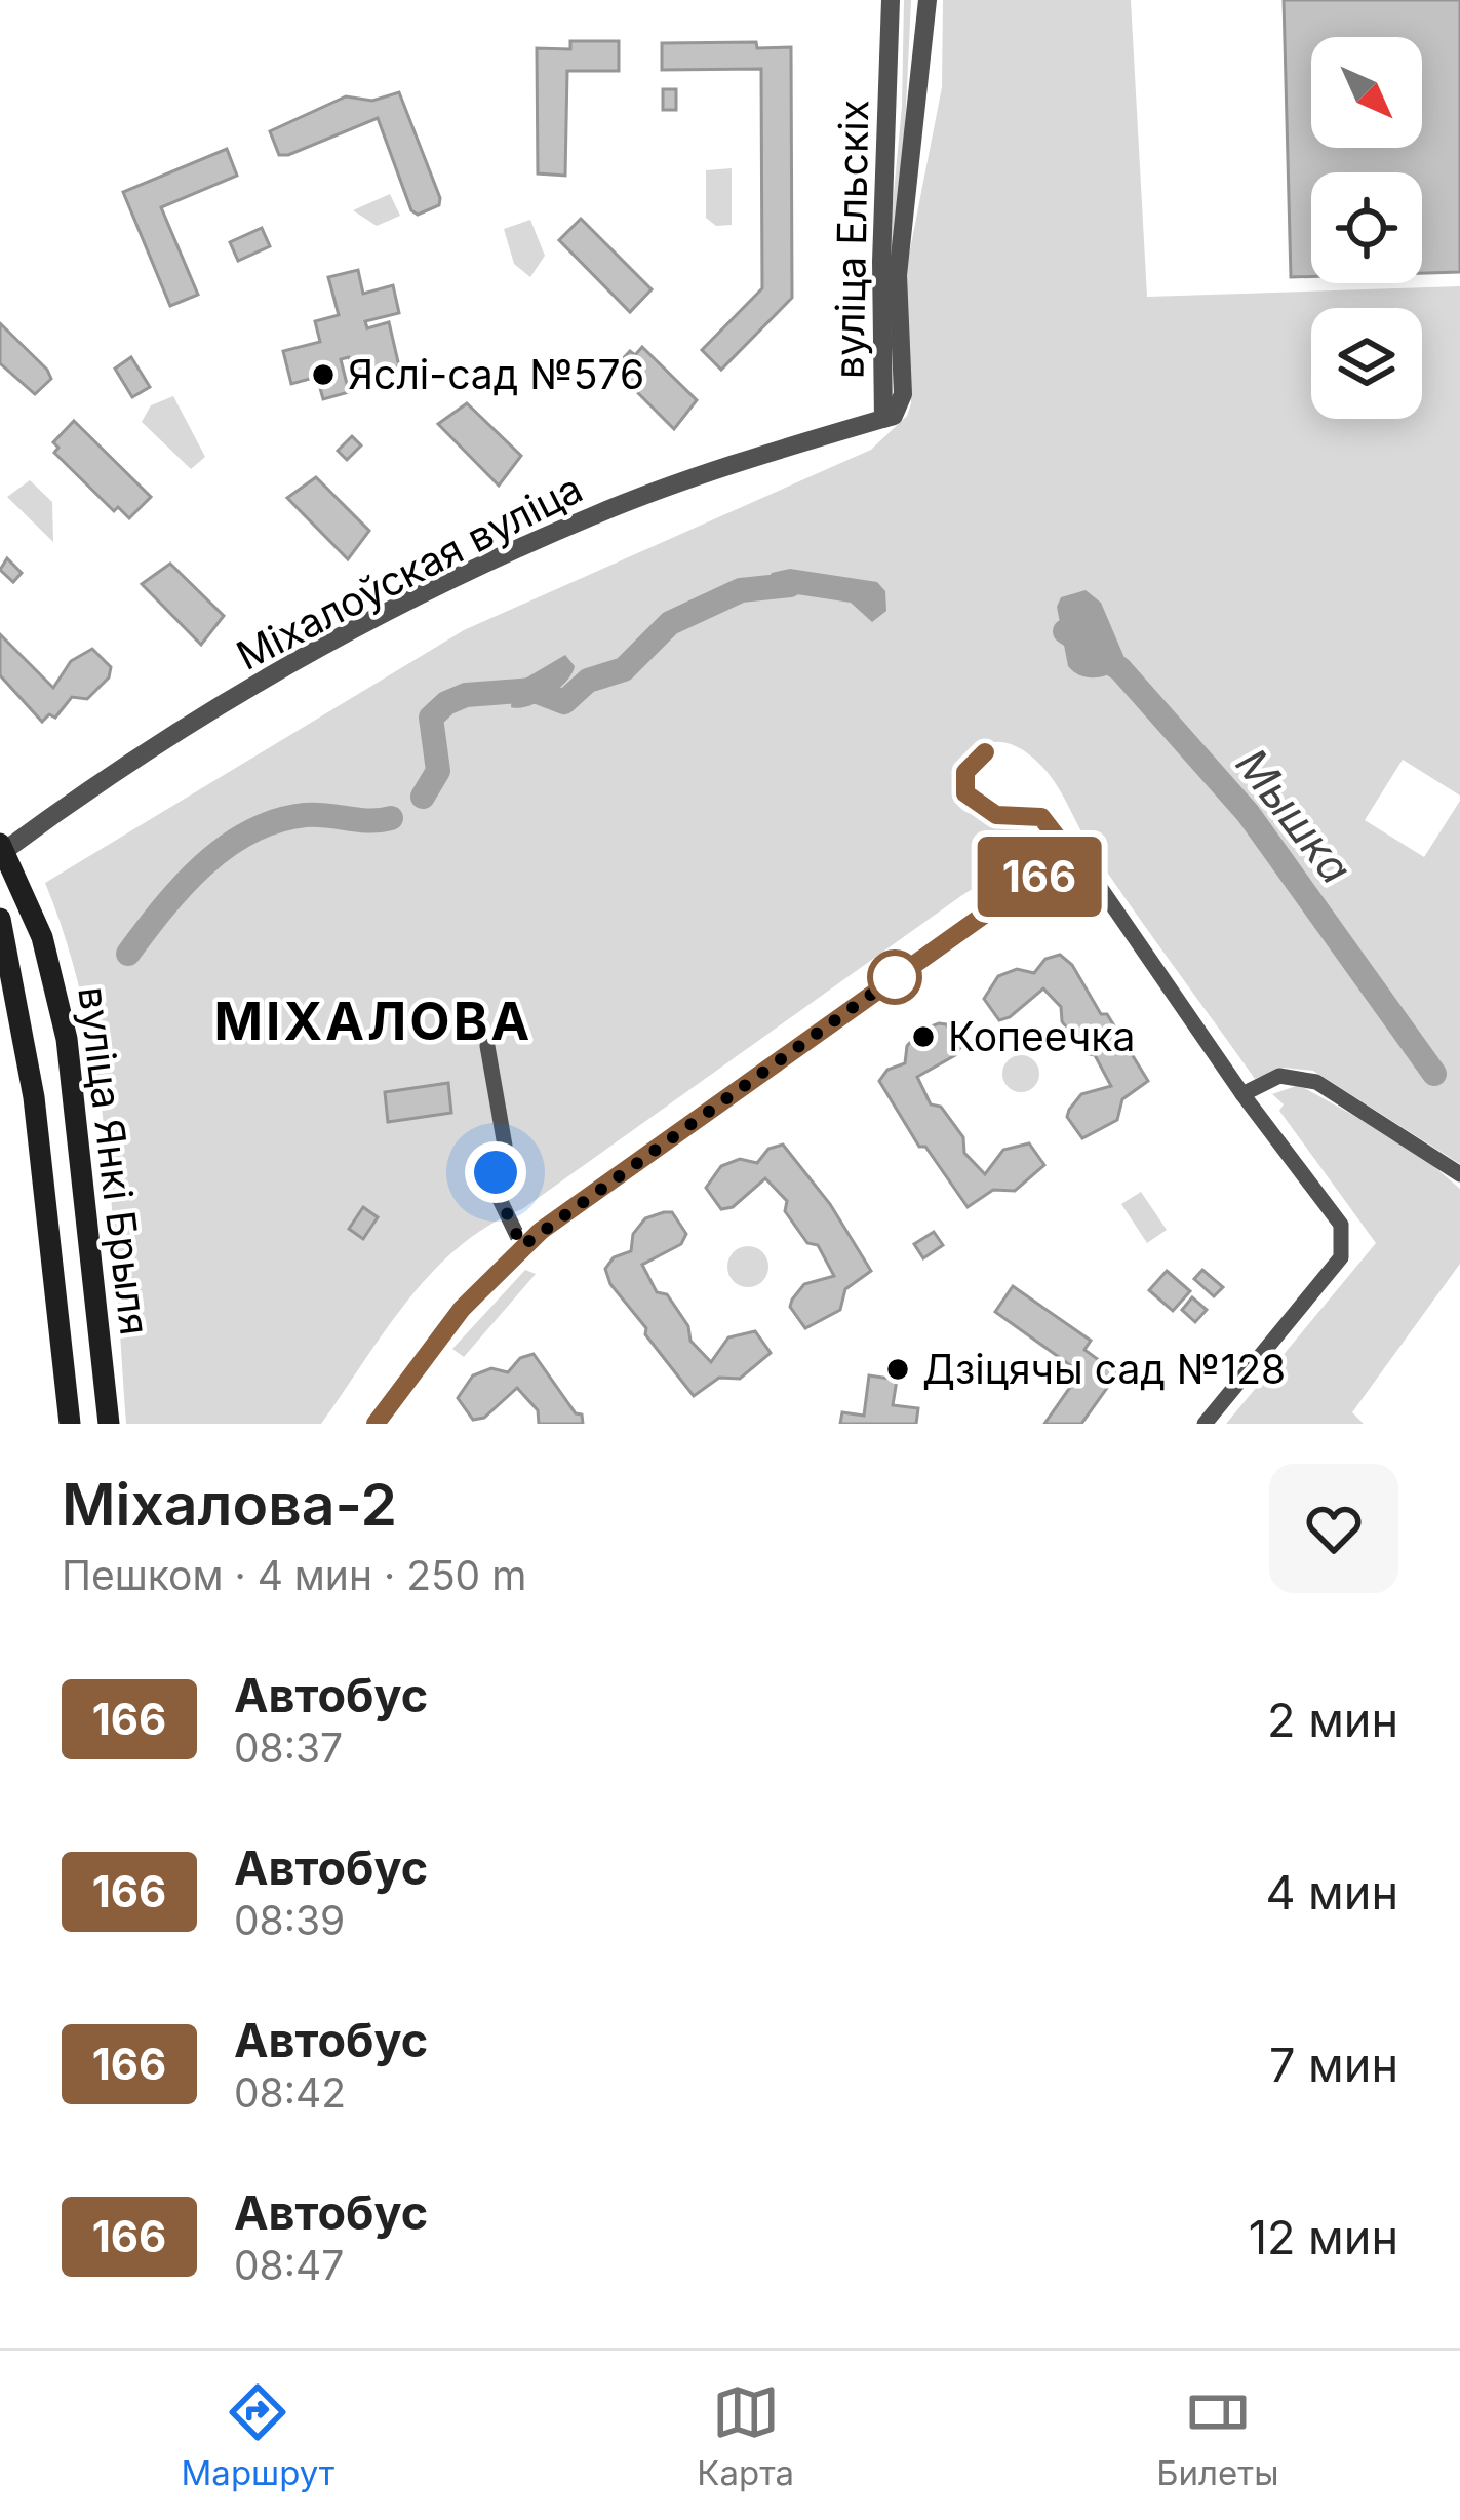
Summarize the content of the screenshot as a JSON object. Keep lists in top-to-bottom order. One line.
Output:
{"streets":{"main road":["вуліца Янкі Брыля"],"street":["вуліца Ельскіх","Міхалоўская вуліца"]},"crossings":[["вуліца Ельскіх","Міхалоўская вуліца"],["Міхалоўская вуліца","вуліца Янкі Брыля"]],"districts":["МІХАЛОВА"],"water":["Мышка"],"places":["Яслі-сад №576","Копеечка","Дзіцячы сад №128"],"lines":["bus line 166"],"north":"bottom right","page":{"on_map":"166","heading":["Міхалова-2","Пешком · 4 мин · 250 m"],"list":[{"mark":"166","name":"Автобус","note":"08:37","value":"2 мин"},{"mark":"166","name":"Автобус","note":"08:39","value":"4 мин"},{"mark":"166","name":"Автобус","note":"08:42","value":"7 мин"},{"mark":"166","name":"Автобус","note":"08:47","value":"12 мин"}],"tabs":["Маршрут","Карта","Билеты"]}}
